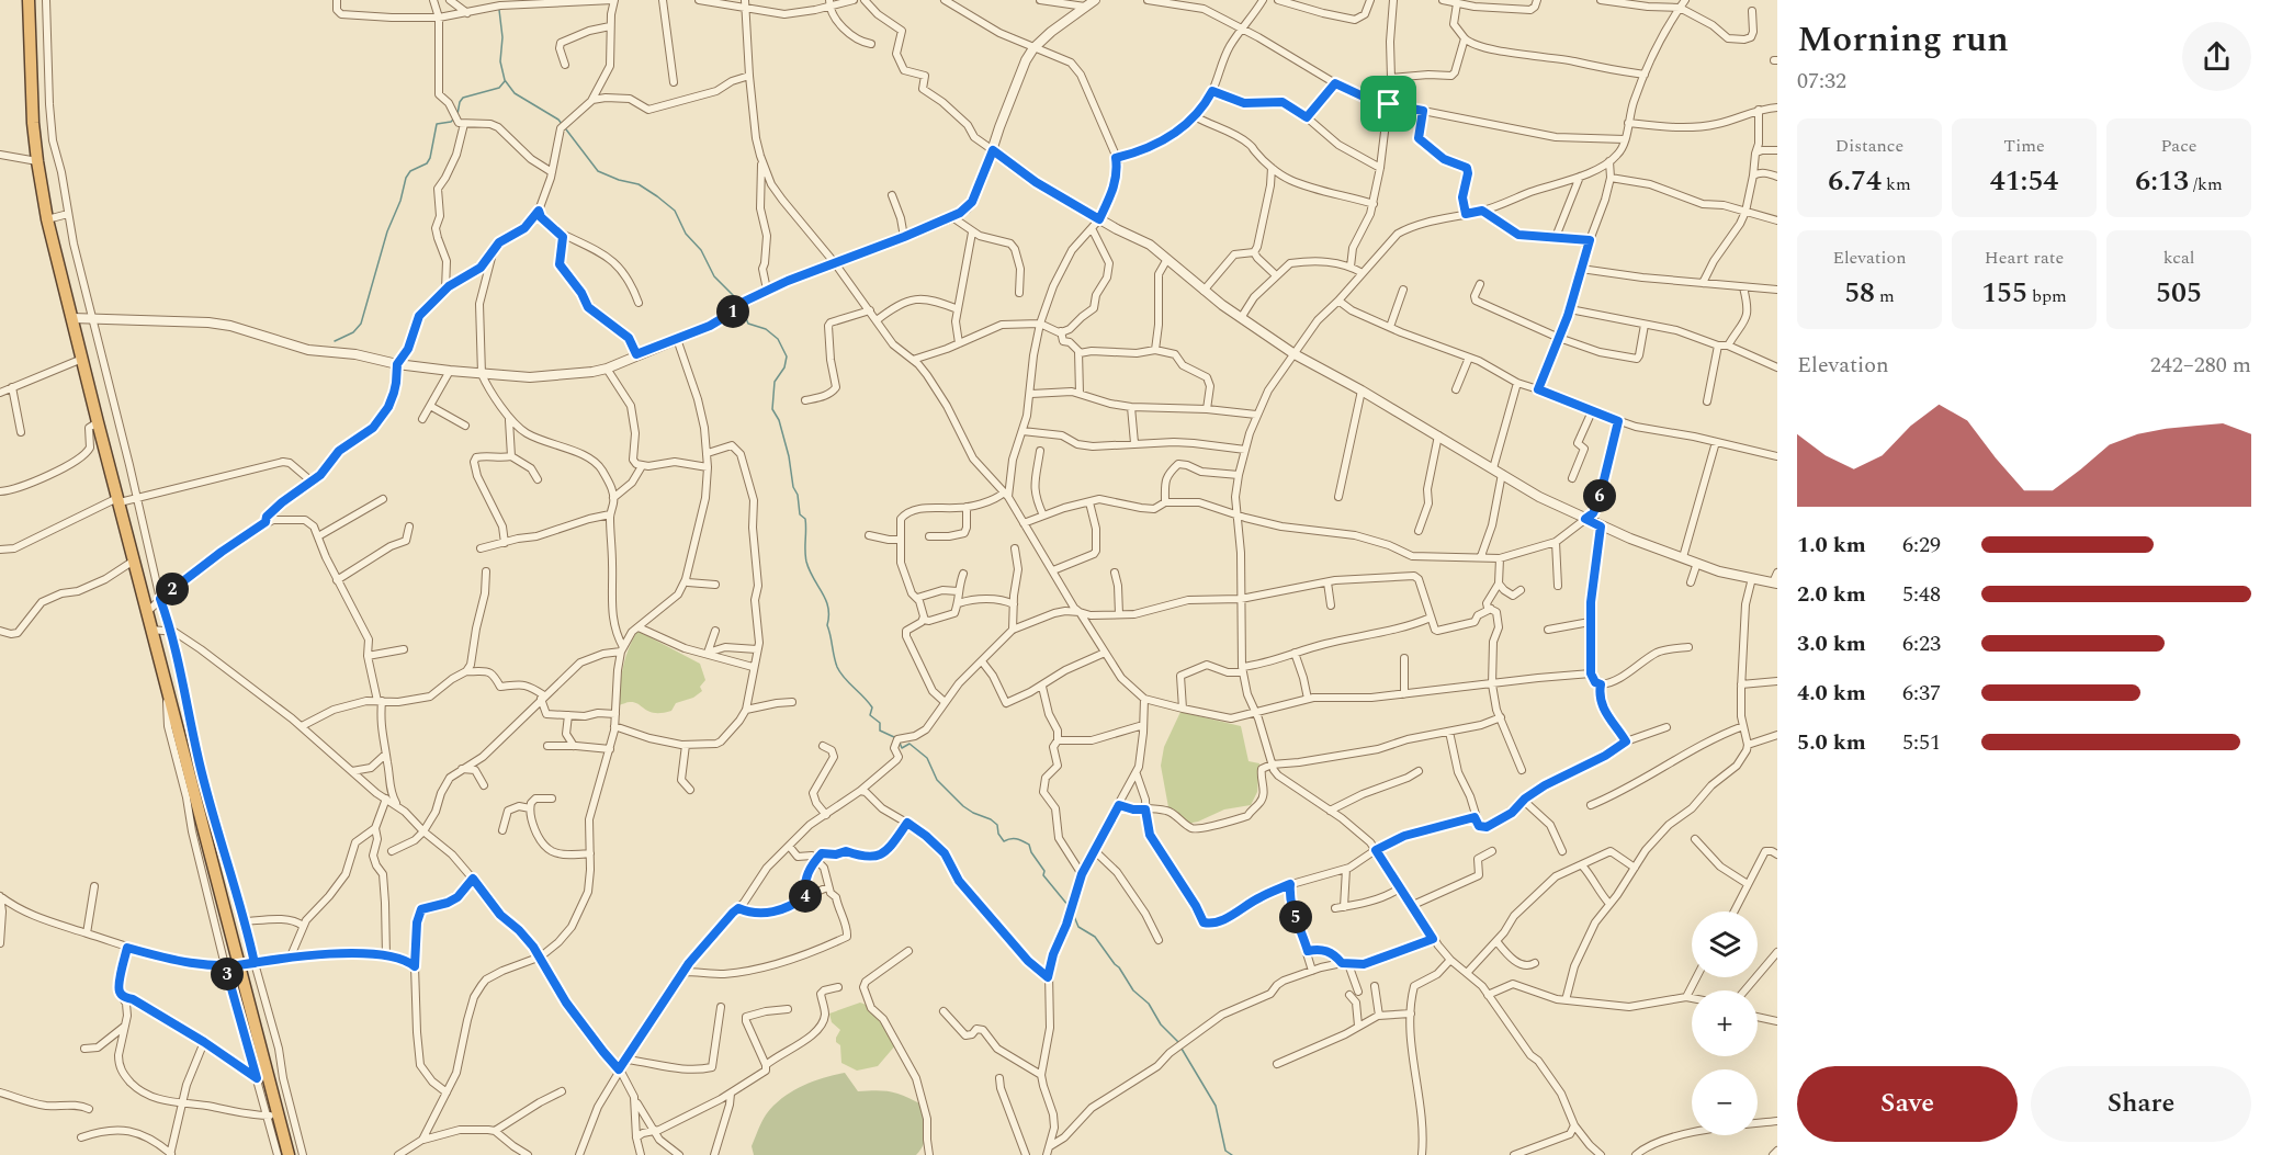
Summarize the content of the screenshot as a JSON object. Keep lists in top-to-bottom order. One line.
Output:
{"page":{"heading":["Morning run","07:32"],"stats":[["Distance","6.74 km"],["Time","41:54"],["Pace","6:13 /km"],["Elevation","58 m"],["Heart rate","155 bpm"],["kcal","505"]],"pins":["1","6","2","4","5","3"],"chart":["Elevation","242–280 m"],"list":[{"name":"1.0 km","note":"6:29"},{"name":"2.0 km","note":"5:48"},{"name":"3.0 km","note":"6:23"},{"name":"4.0 km","note":"6:37"},{"name":"5.0 km","note":"5:51"}],"map_buttons":["+","−"],"buttons":["Save","Share"]}}
